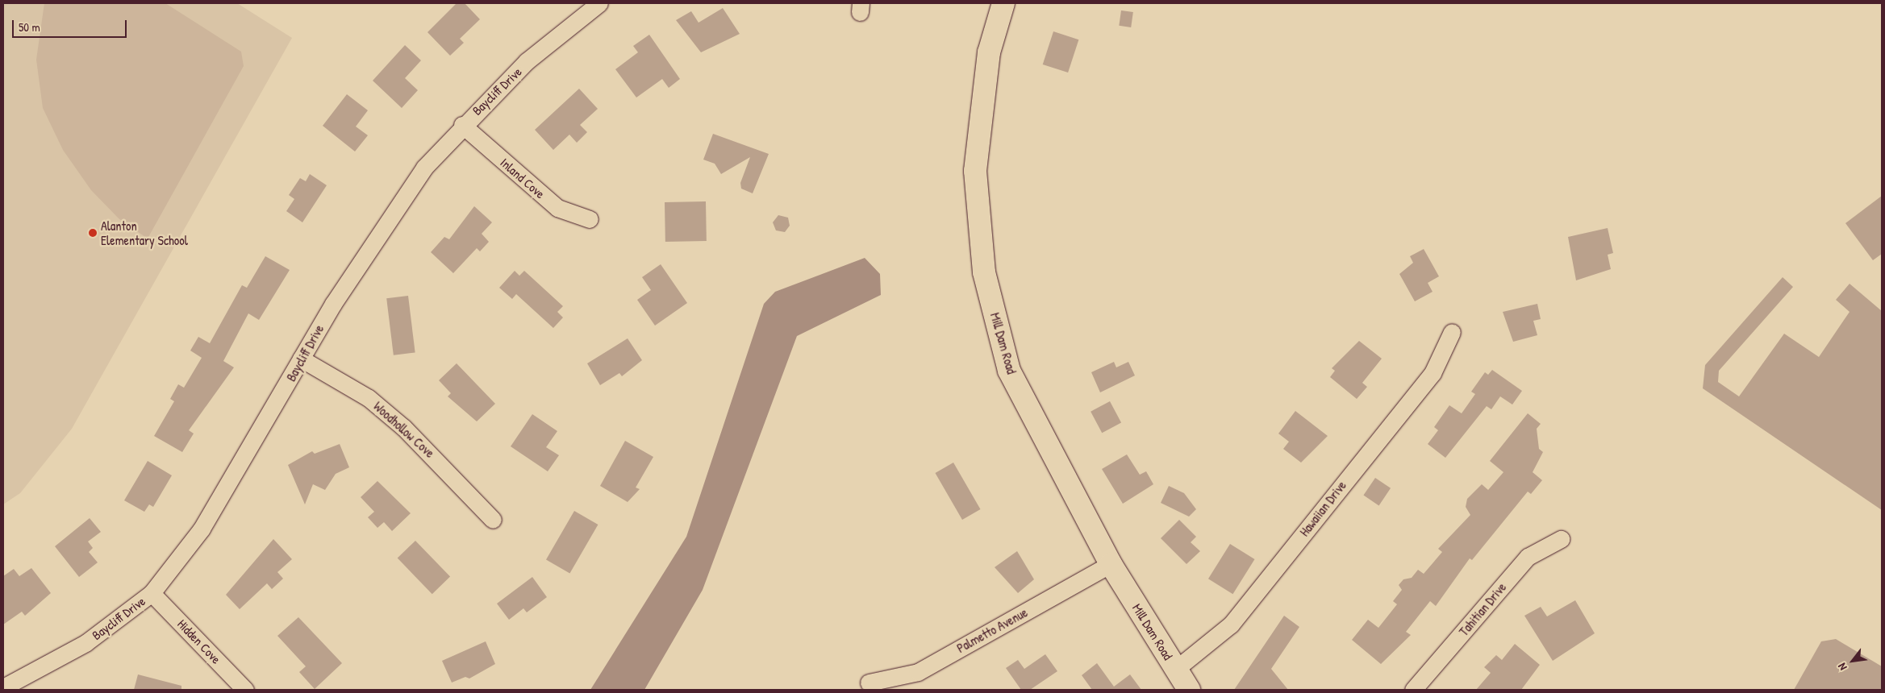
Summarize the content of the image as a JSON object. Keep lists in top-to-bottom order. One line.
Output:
{"streets":{"street":["Baycliff Drive","Inland Cove","Mill Dam Road","Woodhollow Cove","Hawaiian Drive","Tahitian Drive","Palmetto Avenue","Hidden Cove"]},"crossings":[["Baycliff Drive","Inland Cove"],["Baycliff Drive","Woodhollow Cove"],["Baycliff Drive","Hidden Cove"],["Mill Dam Road","Hawaiian Drive"],["Mill Dam Road","Palmetto Avenue"]],"places":["Alanton Elementary School"],"scale_bar":"50 m","north":"bottom left"}
